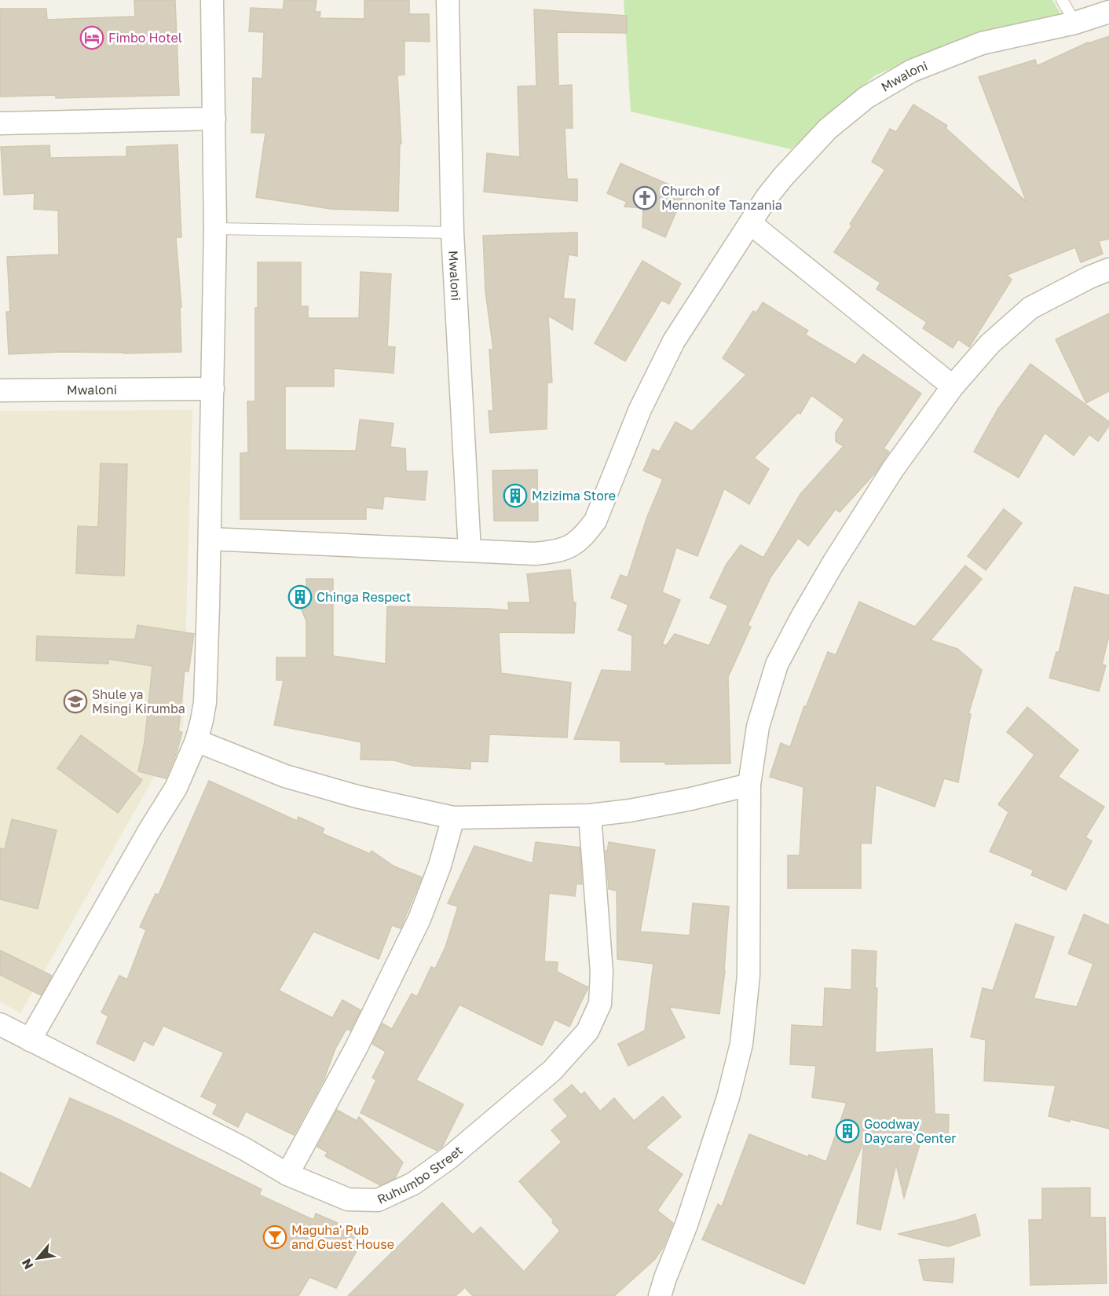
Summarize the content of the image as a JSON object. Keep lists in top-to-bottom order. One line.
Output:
{"streets":{"street":["Mwaloni","Ruhumbo Street"]},"places":{"hotel":["Fimbo Hotel"],"church":["Church of Mennonite Tanzania"],"building":["Mzizima Store","Chinga Respect","Goodway Daycare Center"],"school or university":["Shule ya Msingi Kirumba"],"bar":["Maguha' Pub and Guest House"]},"north":"bottom left"}
